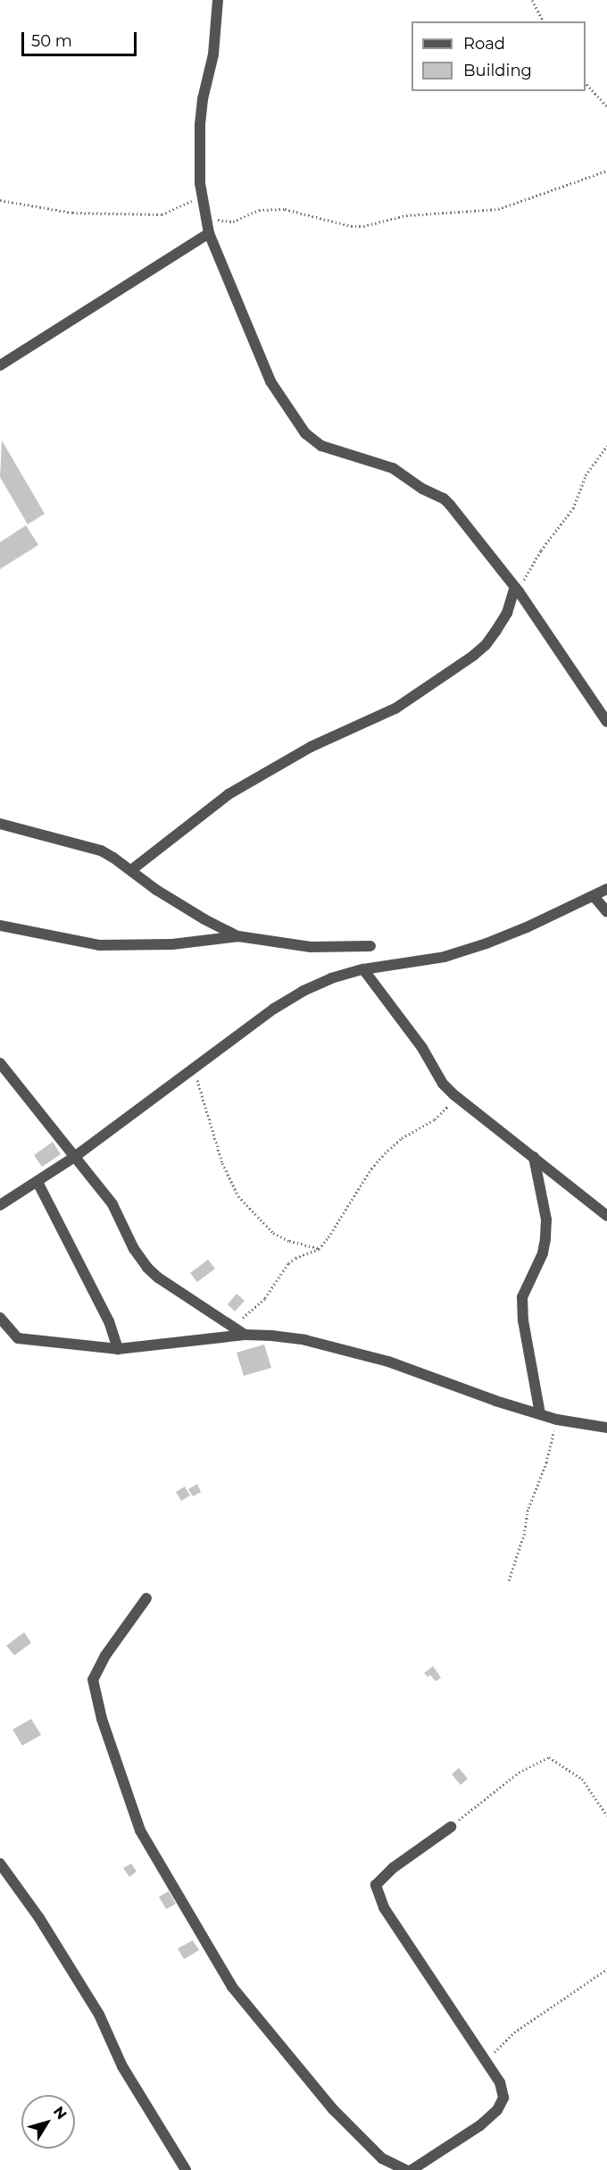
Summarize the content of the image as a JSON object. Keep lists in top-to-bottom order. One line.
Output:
{"legend":["Road","Building"],"scale_bar":"50 m","north":"top right"}
